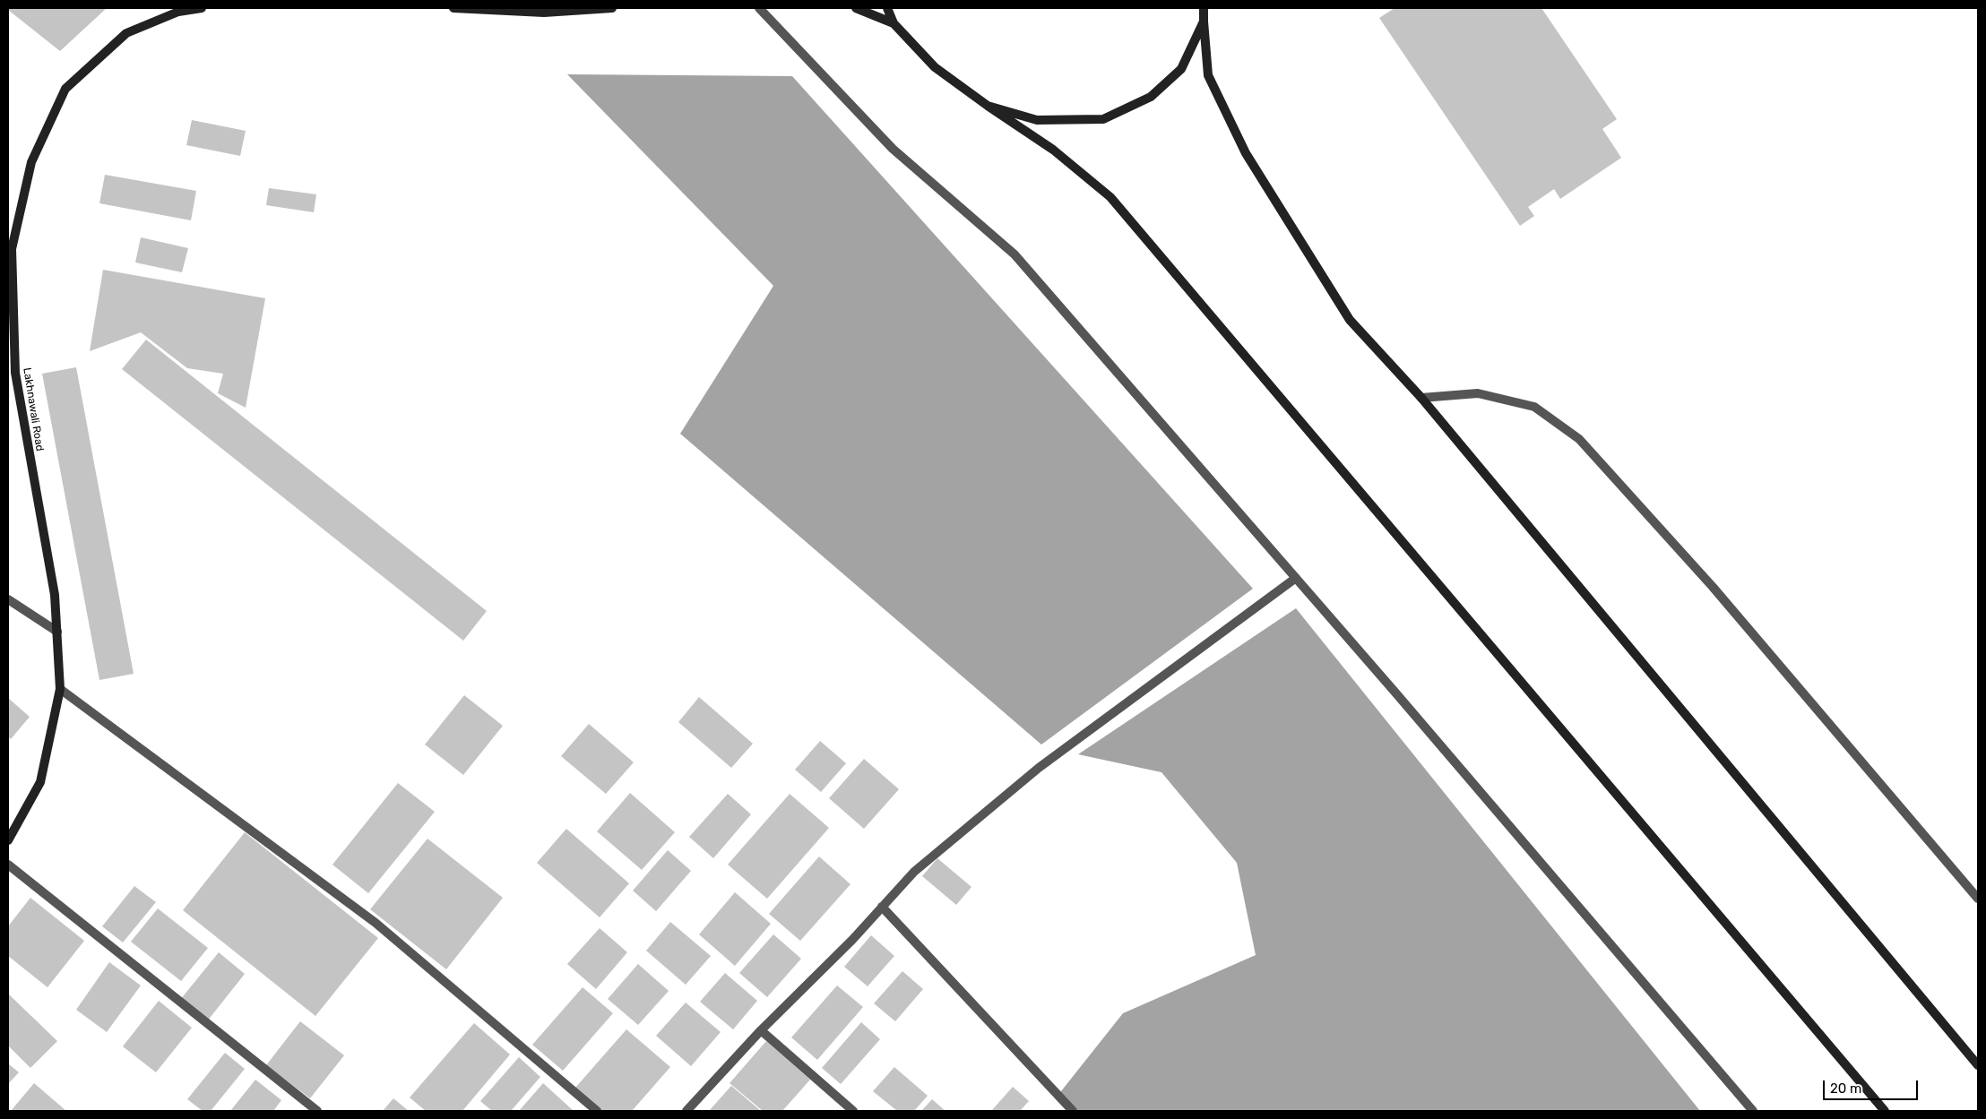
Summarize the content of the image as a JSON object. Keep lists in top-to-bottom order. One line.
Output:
{"streets":{"main road":["Lakhnawali Road"]},"scale_bar":"20 m"}
